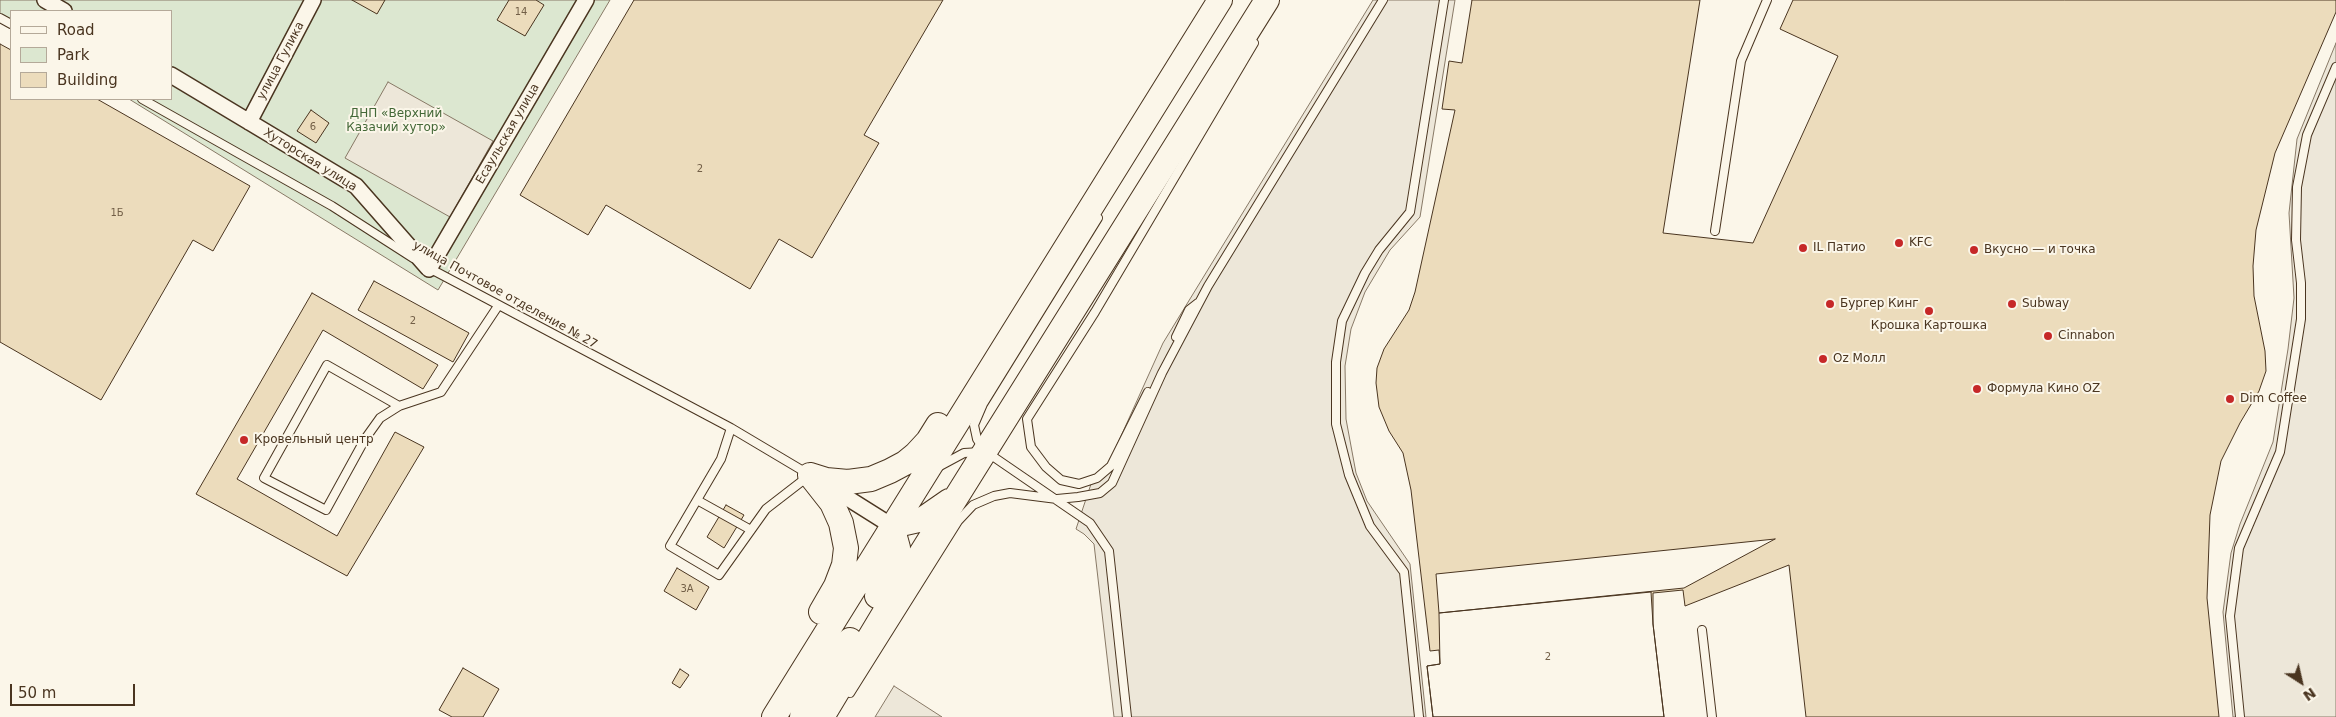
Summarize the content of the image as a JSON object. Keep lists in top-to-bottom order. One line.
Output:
{"streets":{"street":["улица Гулика","Есаульская улица","Хуторская улица"],"lane":["улица Почтовое отделение № 27"]},"crossings":[["улица Гулика","Хуторская улица"],["Есаульская улица","Хуторская улица"],["Есаульская улица","улица Почтовое отделение № 27"],["Хуторская улица","улица Почтовое отделение № 27"]],"parks":["ДНП «Верхний Казачий хутор»"],"places":["KFC","IL Патио","Вкусно — и точка","Бургер Кинг","Subway","Крошка Картошка","Cinnabon","Oz Молл","Формула Кино OZ","Dim Coffee","Кровельный центр"],"house_numbers":["14","6","2","1Б","2","3А","2"],"legend":["Road","Park","Building"],"scale_bar":"50 m","north":"bottom right"}
